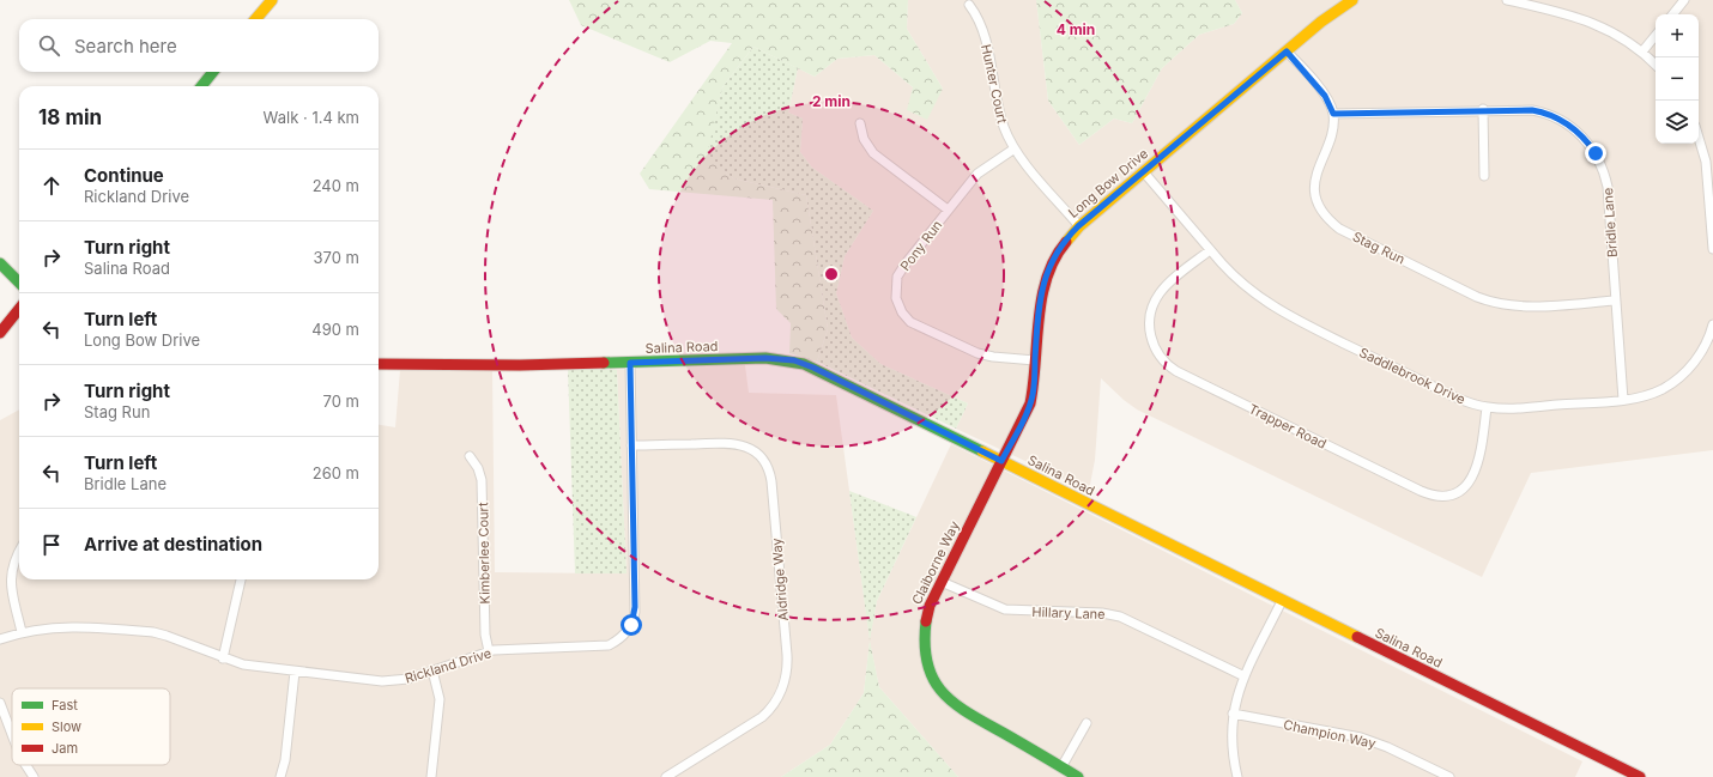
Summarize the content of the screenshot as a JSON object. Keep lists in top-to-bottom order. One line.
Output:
{"streets":{"street":["Hunter Court","Long Bow Drive","Bridle Lane","Pony Run","Stag Run","Salina Road","Saddlebrook Drive","Trapper Road","Kimberlee Court","Claiborne Way","Aldridge Way","Hillary Lane","Rickland Drive","Champion Way"]},"crossings":[["Hunter Court","Long Bow Drive"],["Hunter Court","Pony Run"],["Long Bow Drive","Pony Run"],["Long Bow Drive","Salina Road"],["Long Bow Drive","Saddlebrook Drive"],["Long Bow Drive","Claiborne Way"],["Bridle Lane","Stag Run"],["Bridle Lane","Saddlebrook Drive"],["Salina Road","Claiborne Way"],["Salina Road","Rickland Drive"],["Saddlebrook Drive","Trapper Road"],["Kimberlee Court","Rickland Drive"],["Claiborne Way","Hillary Lane"],["Aldridge Way","Rickland Drive"]],"legend":["Fast","Slow","Jam"],"page":{"map_buttons":["+","−"],"search":"Search here","heading":["18 min","Walk · 1.4 km"],"list":[["Continue","Rickland Drive","240 m"],["Turn right","Salina Road","370 m"],["Turn left","Long Bow Drive","490 m"],["Turn right","Stag Run","70 m"],["Turn left","Bridle Lane","260 m"],"Arrive at destination"]},"rings":["4 min","2 min"]}
